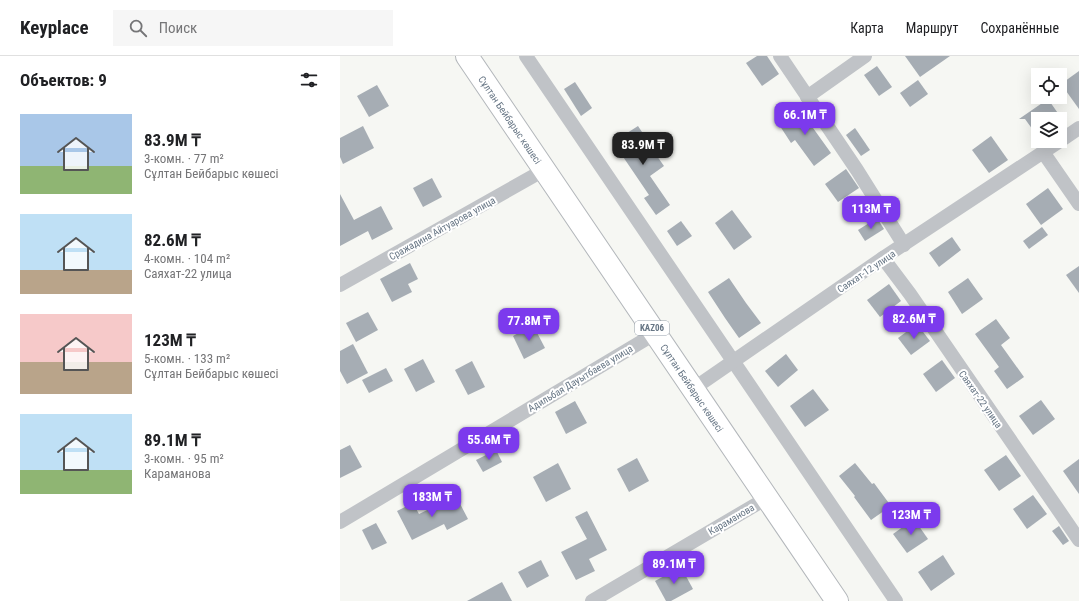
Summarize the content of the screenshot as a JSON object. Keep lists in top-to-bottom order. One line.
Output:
{"streets":{"main road":["Сұлтан Бейбарыс көшесі","KAZ06"],"street":["Сражадина Айтуарова улица","Саяхат-12 улица","Адильбая Дауытбаева улица","Саяхат-22 улица","Караманова"]},"crossings":[["Сұлтан Бейбарыс көшесі","Сражадина Айтуарова улица"],["Сұлтан Бейбарыс көшесі","Саяхат-12 улица"],["Сұлтан Бейбарыс көшесі","Адильбая Дауытбаева улица"],["Сұлтан Бейбарыс көшесі","Караманова"],["Саяхат-12 улица","Саяхат-22 улица"]],"page":{"header":"Keyplace","search":"Поиск","nav":["Карта","Маршрут","Сохранённые"],"heading":"Объектов: 9","price":["66.1M ₸","83.9M ₸","113M ₸","82.6M ₸","77.8M ₸","55.6M ₸","183M ₸","123M ₸","89.1M ₸"],"list":[{"name":"83.9M ₸","note":"3-комн. · 77 m² · Сұлтан Бейбарыс көшесі"},{"name":"82.6M ₸","note":"4-комн. · 104 m² · Саяхат-22 улица"},{"name":"123M ₸","note":"5-комн. · 133 m² · Сұлтан Бейбарыс көшесі"},{"name":"89.1M ₸","note":"3-комн. · 95 m² · Караманова"}]}}
